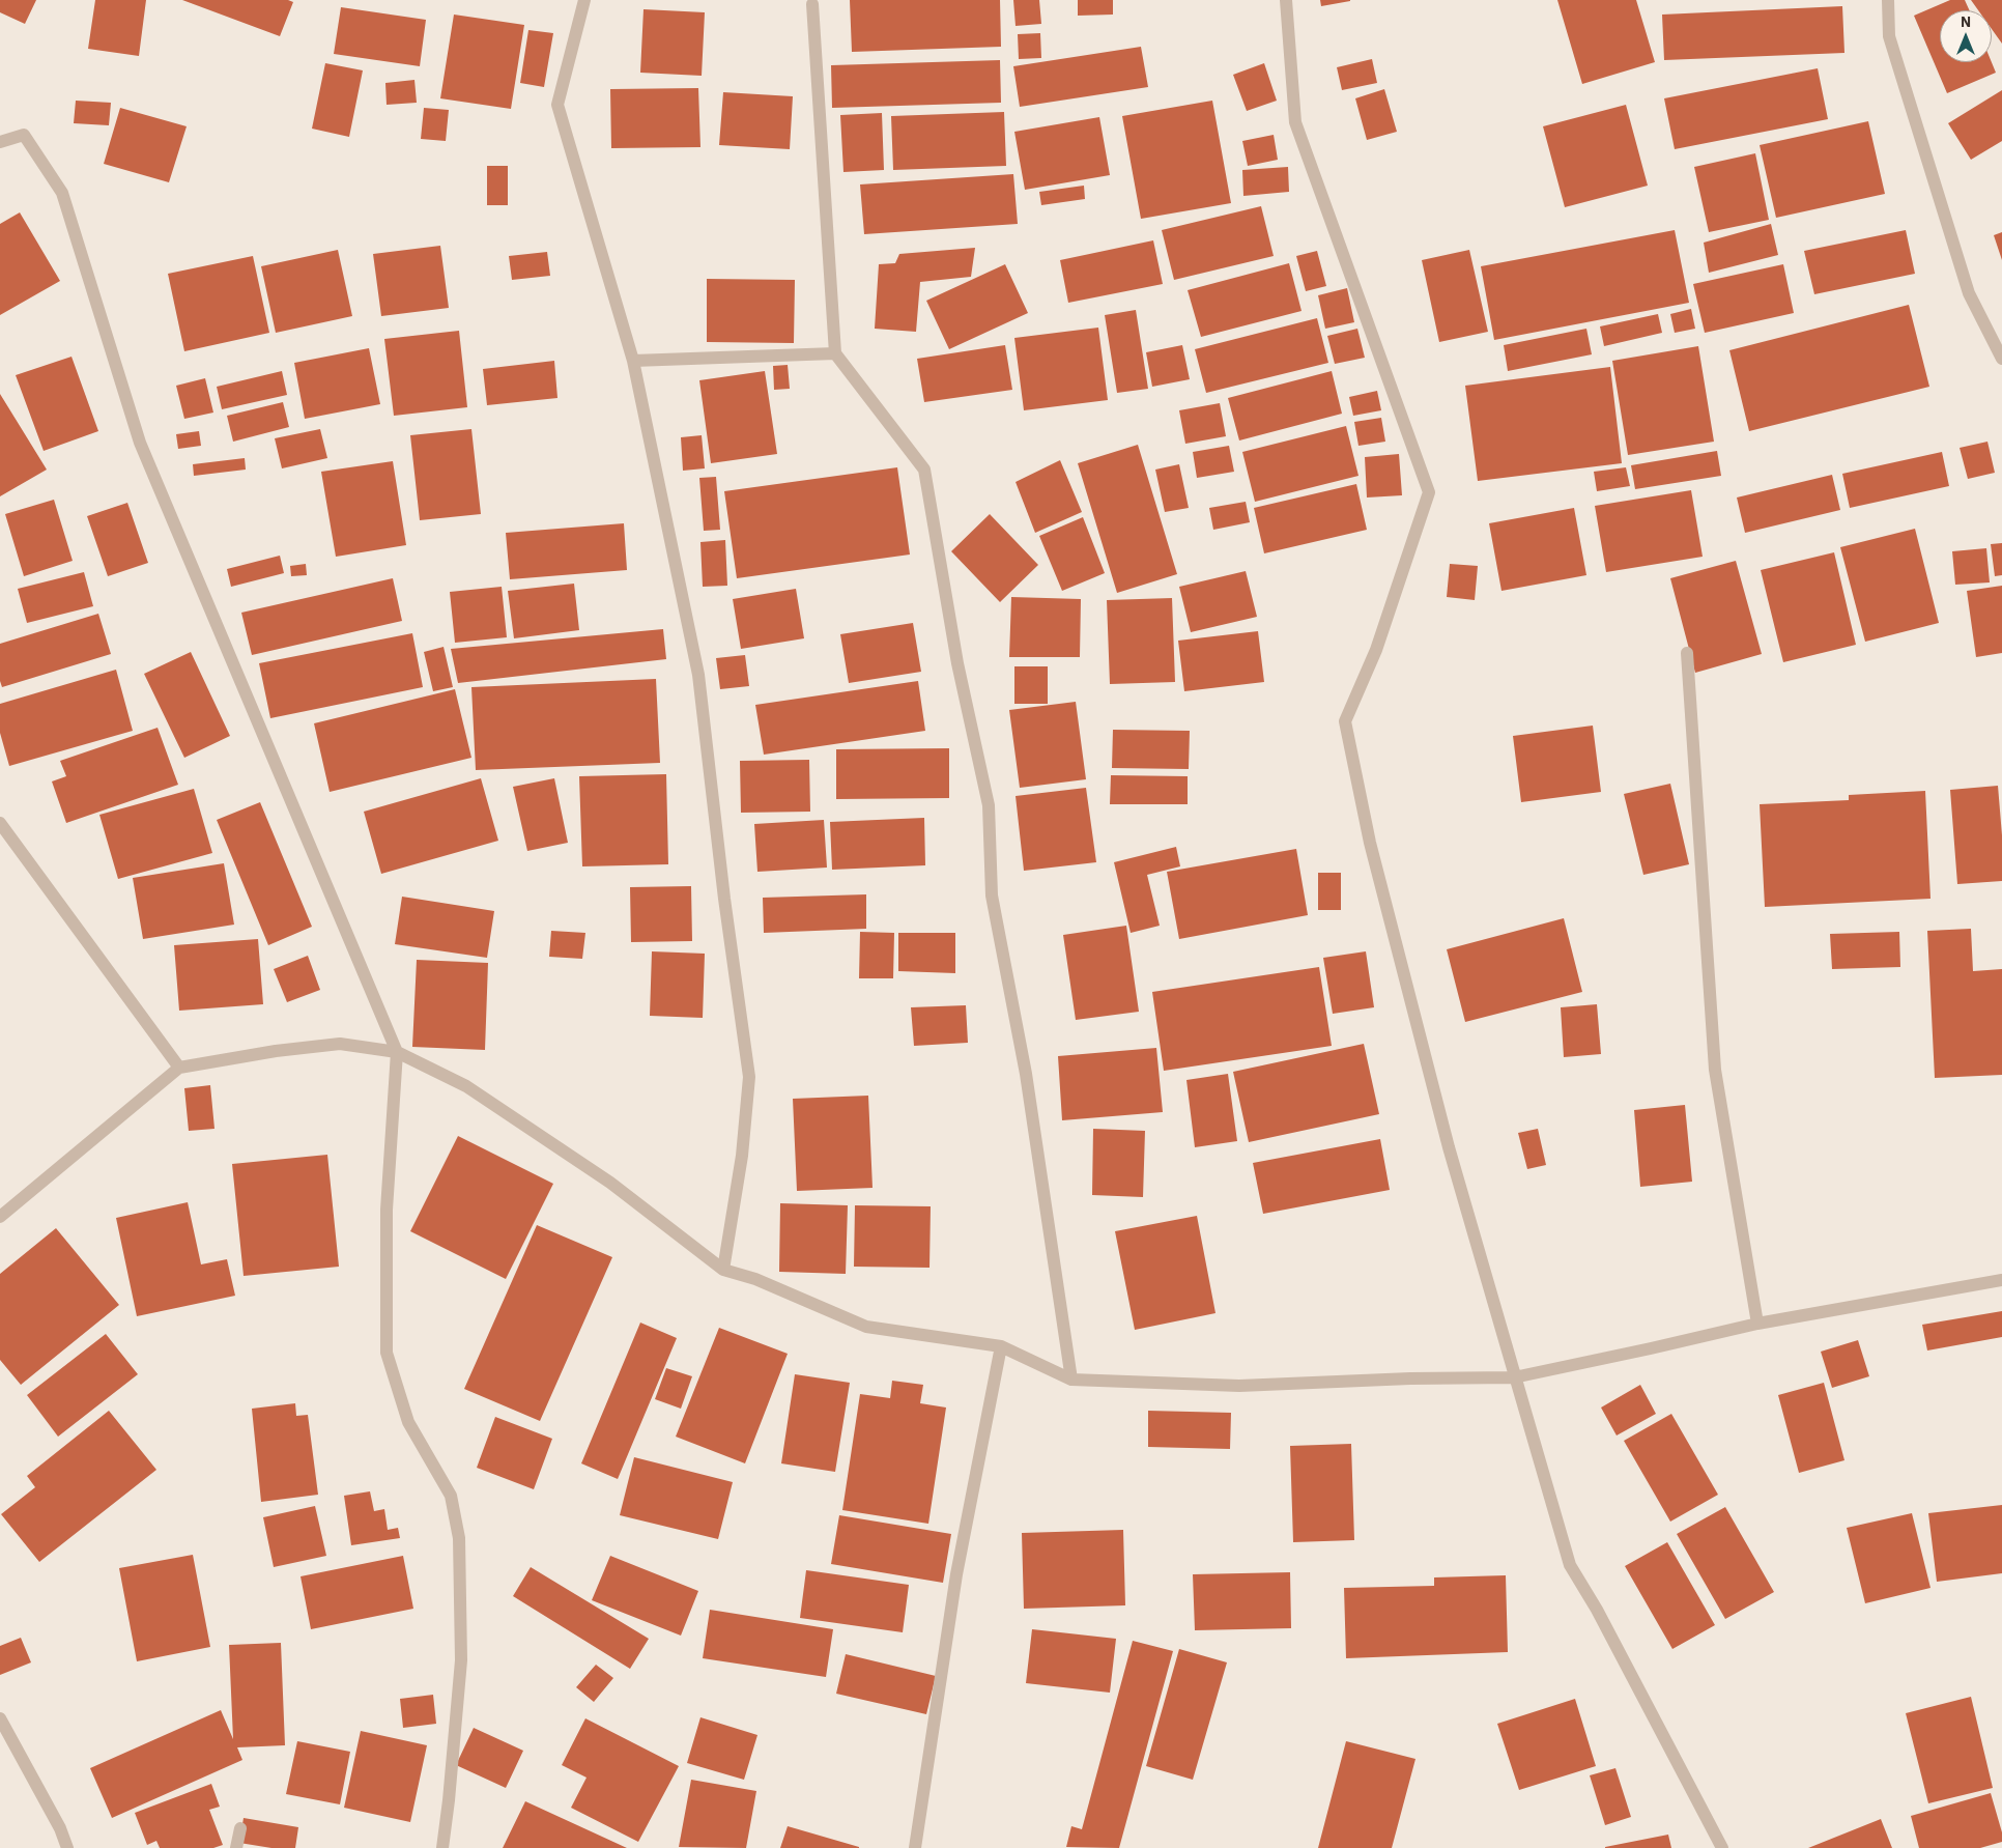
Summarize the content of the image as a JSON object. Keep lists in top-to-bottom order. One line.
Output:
{"north":"top"}
